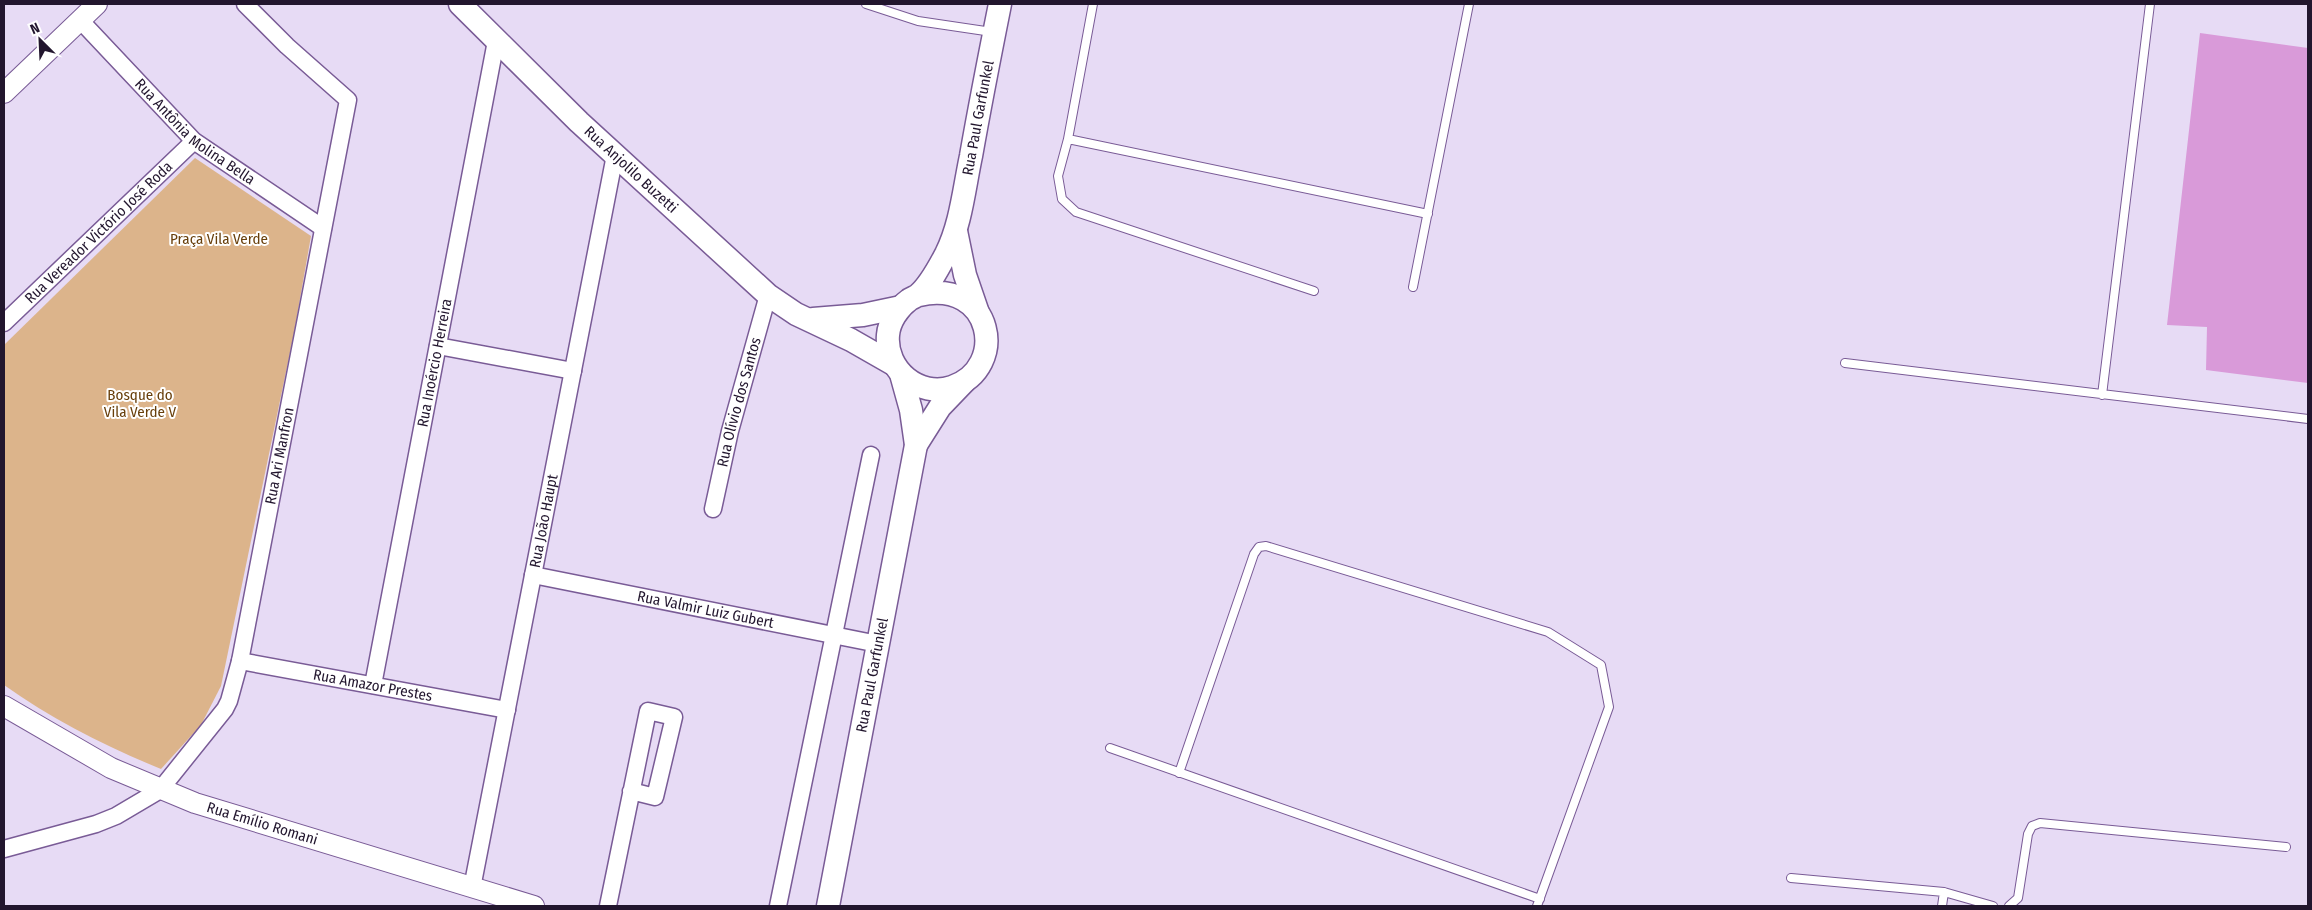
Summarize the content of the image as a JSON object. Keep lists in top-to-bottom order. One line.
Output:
{"streets":{"main road":["Rua Paul Garfunkel","Rua Anjolilo Buzetti"],"street":["Rua Antônia Molina Bella","Rua Vereador Victório José Roda","Rua Inoércio Herreira","Rua Olívio dos Santos","Rua Ari Manfron","Rua João Haupt","Rua Valmir Luiz Gubert","Rua Amazor Prestes","Rua Emílio Romani"]},"crossings":[["Rua Paul Garfunkel","Rua Anjolilo Buzetti"],["Rua Paul Garfunkel","Rua Valmir Luiz Gubert"],["Rua Antônia Molina Bella","Rua Vereador Victório José Roda"],["Rua Antônia Molina Bella","Rua Ari Manfron"],["Rua Anjolilo Buzetti","Rua Inoércio Herreira"],["Rua Anjolilo Buzetti","Rua Olívio dos Santos"],["Rua Anjolilo Buzetti","Rua João Haupt"],["Rua Inoércio Herreira","Rua Amazor Prestes"],["Rua Ari Manfron","Rua Amazor Prestes"],["Rua Ari Manfron","Rua Emílio Romani"],["Rua João Haupt","Rua Valmir Luiz Gubert"],["Rua João Haupt","Rua Amazor Prestes"],["Rua João Haupt","Rua Emílio Romani"]],"parks":["Praça Vila Verde","Bosque do Vila Verde V"],"north":"top left"}
